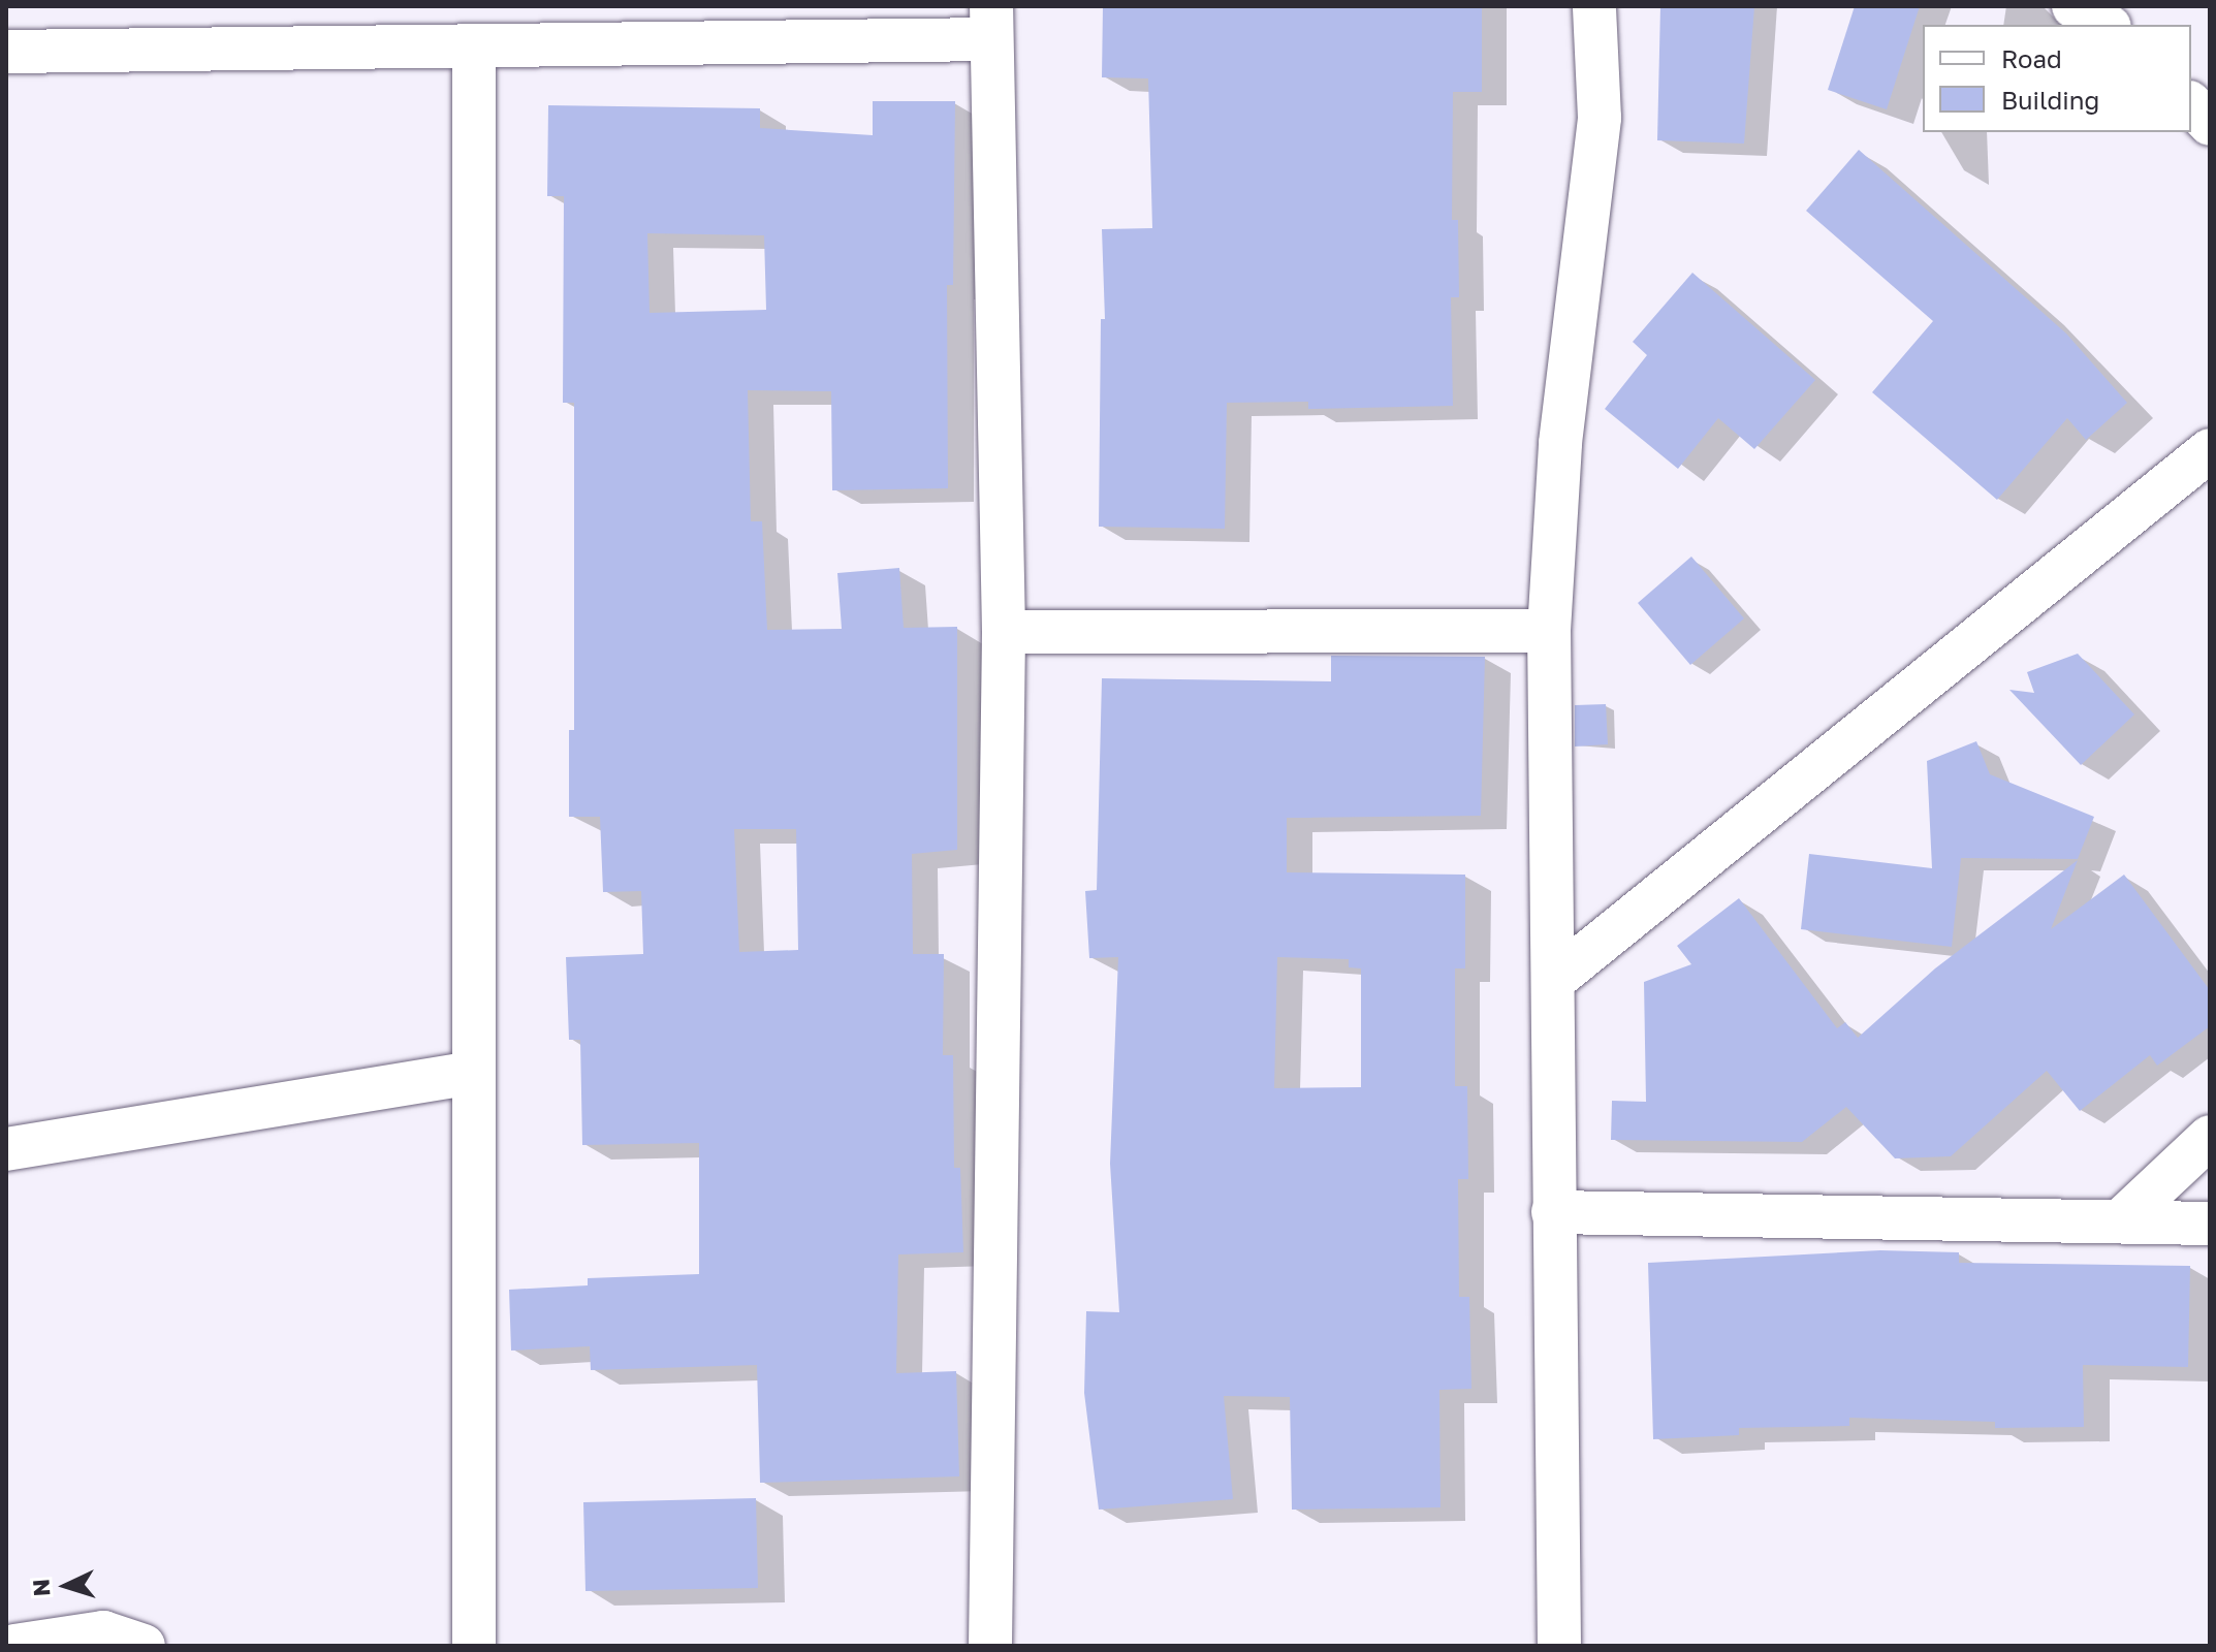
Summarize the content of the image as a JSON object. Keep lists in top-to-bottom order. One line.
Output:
{"legend":["Road","Building"],"north":"left"}
